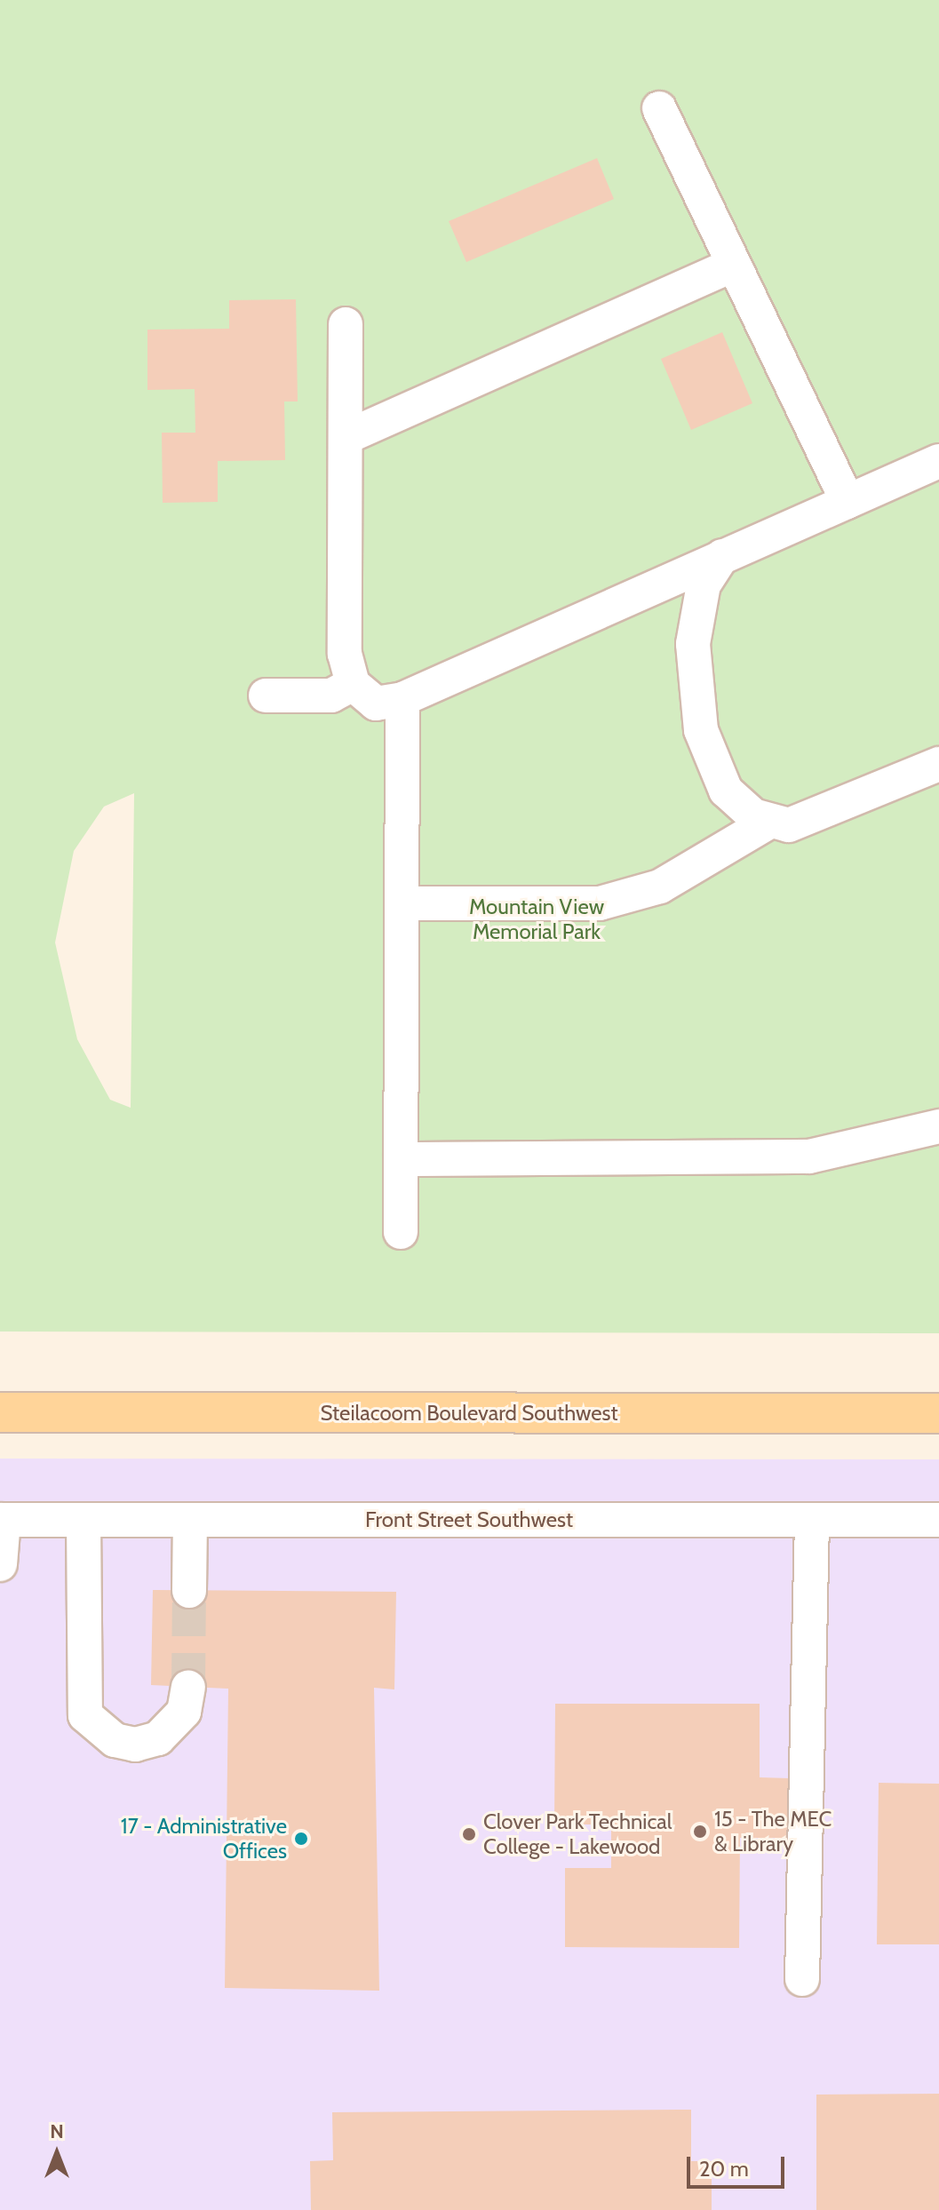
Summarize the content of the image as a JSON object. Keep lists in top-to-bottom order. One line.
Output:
{"streets":{"main road":["Steilacoom Boulevard Southwest"],"street":["Front Street Southwest"]},"parks":["Mountain View Memorial Park"],"places":["15 - The MEC & Library","Clover Park Technical College - Lakewood","17 - Administrative Offices"],"scale_bar":"20 m","north":"top"}
